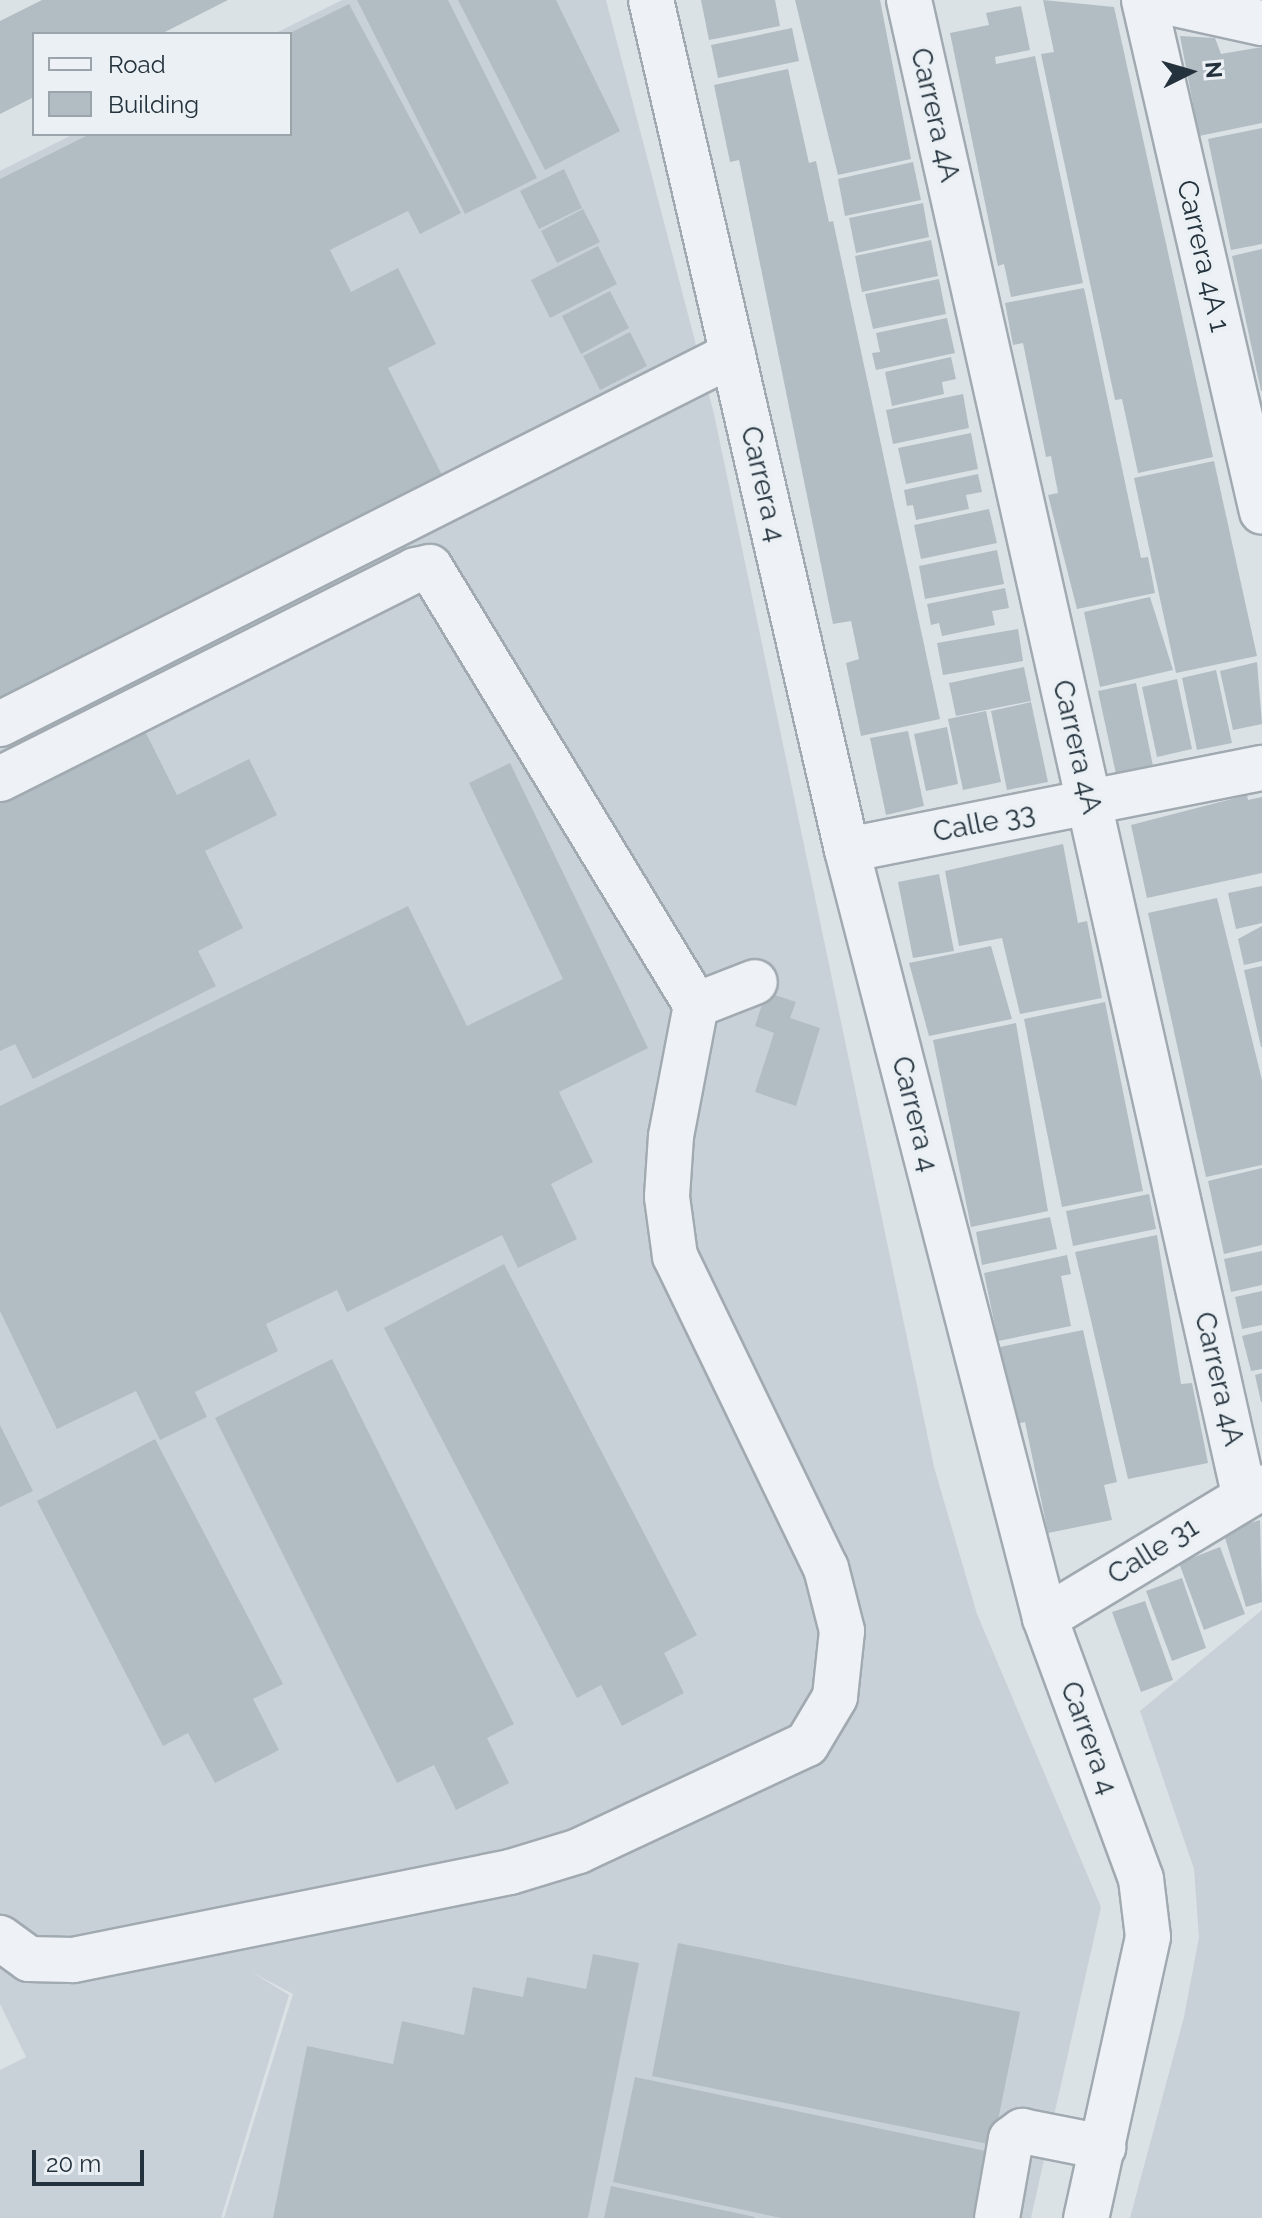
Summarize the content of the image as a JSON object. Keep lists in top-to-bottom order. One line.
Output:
{"streets":{"street":["Carrera 4A","Carrera 4A 1","Carrera 4","Calle 33","Calle 31"]},"crossings":[["Carrera 4A","Calle 33"],["Carrera 4A","Calle 31"],["Carrera 4","Calle 33"],["Carrera 4","Calle 31"]],"legend":["Road","Building"],"scale_bar":"20 m","north":"right"}
